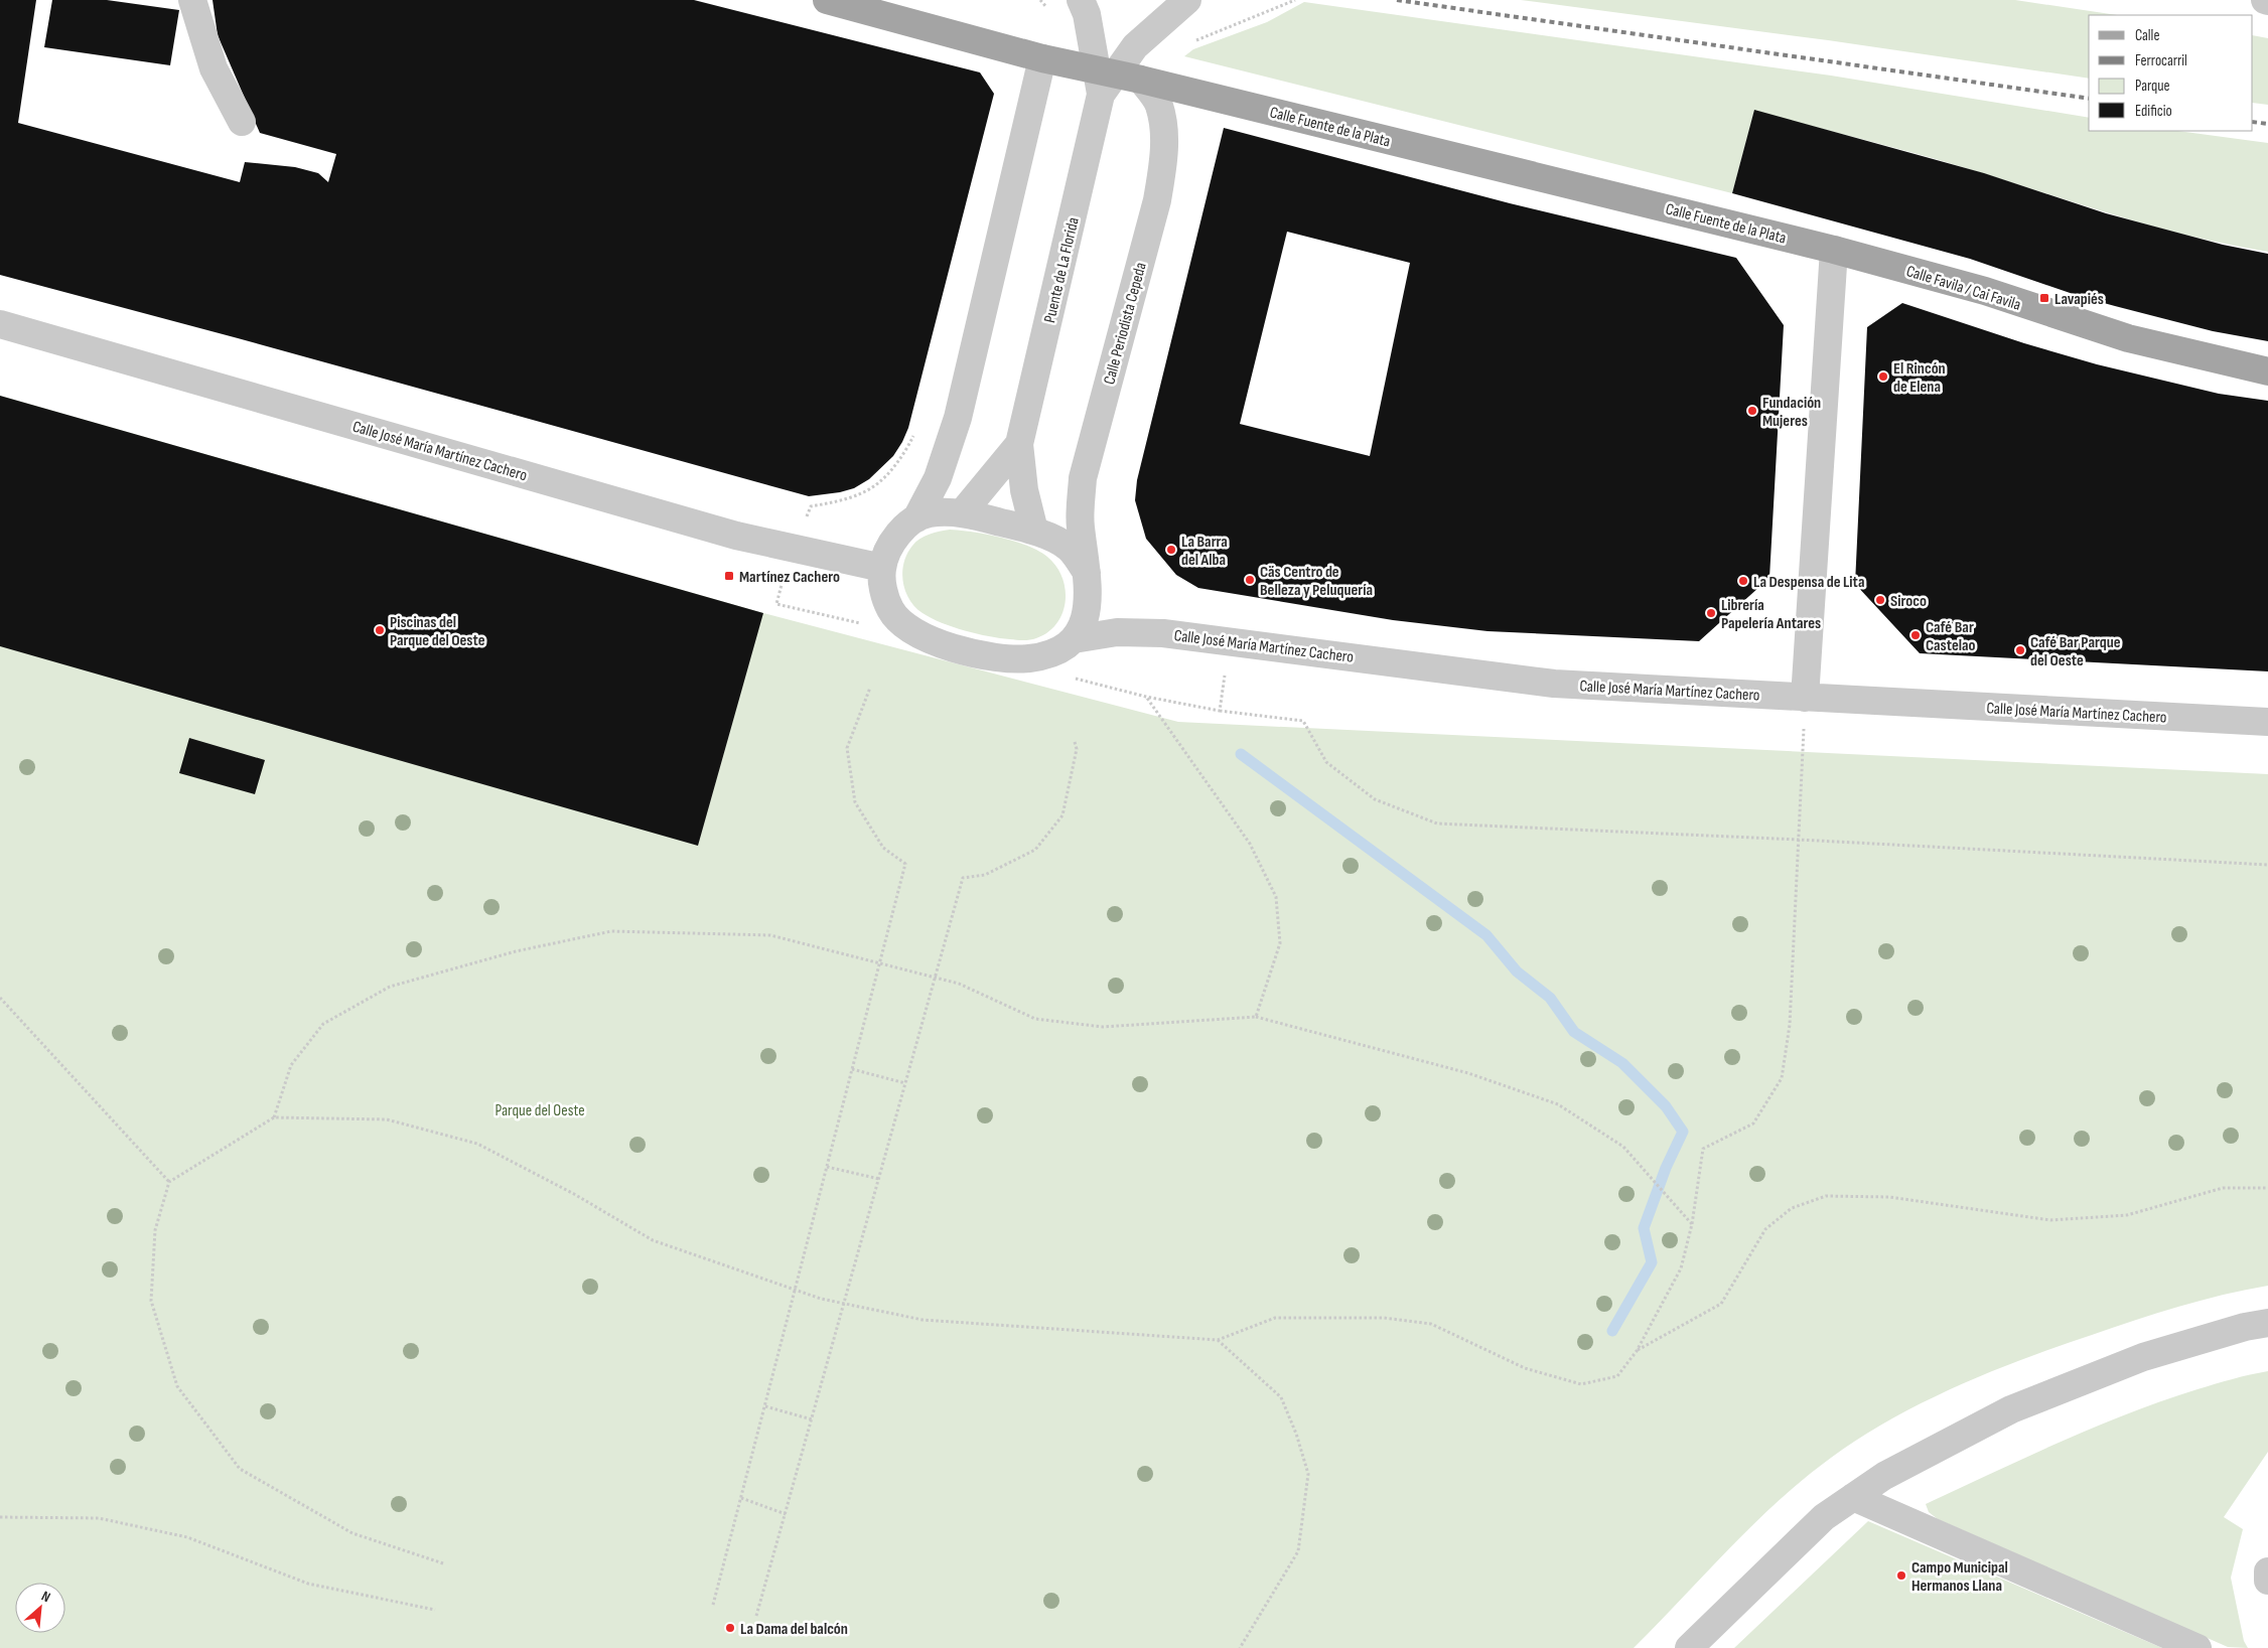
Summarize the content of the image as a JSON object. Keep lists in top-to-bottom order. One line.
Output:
{"streets":{"main road":["Calle Fuente de la Plata","Calle Favila / Cai Favila"],"street":["Puente de La Florida","Calle Periodista Cepeda","Calle José María Martínez Cachero"]},"crossings":[["Calle Fuente de la Plata","Calle Favila / Cai Favila"],["Calle Fuente de la Plata","Calle Periodista Cepeda"],["Puente de La Florida","Calle Periodista Cepeda"],["Puente de La Florida","Calle José María Martínez Cachero"],["Calle Periodista Cepeda","Calle José María Martínez Cachero"]],"parks":["Parque del Oeste"],"places":{"transit":["Lavapiés","Martínez Cachero"],"other":["El Rincón de Elena","Fundación Mujeres","La Barra del Alba","Cäs Centro de Belleza y Peluquería","La Despensa de Lita","Siroco","Librería Papelería Antares","Piscinas del Parque del Oeste","Café Bar Castelao","Café Bar Parque del Oeste","Campo Municipal Hermanos Llana","La Dama del balcón"]},"legend":["Calle","Ferrocarril","Parque","Edificio"],"north":"top right"}
